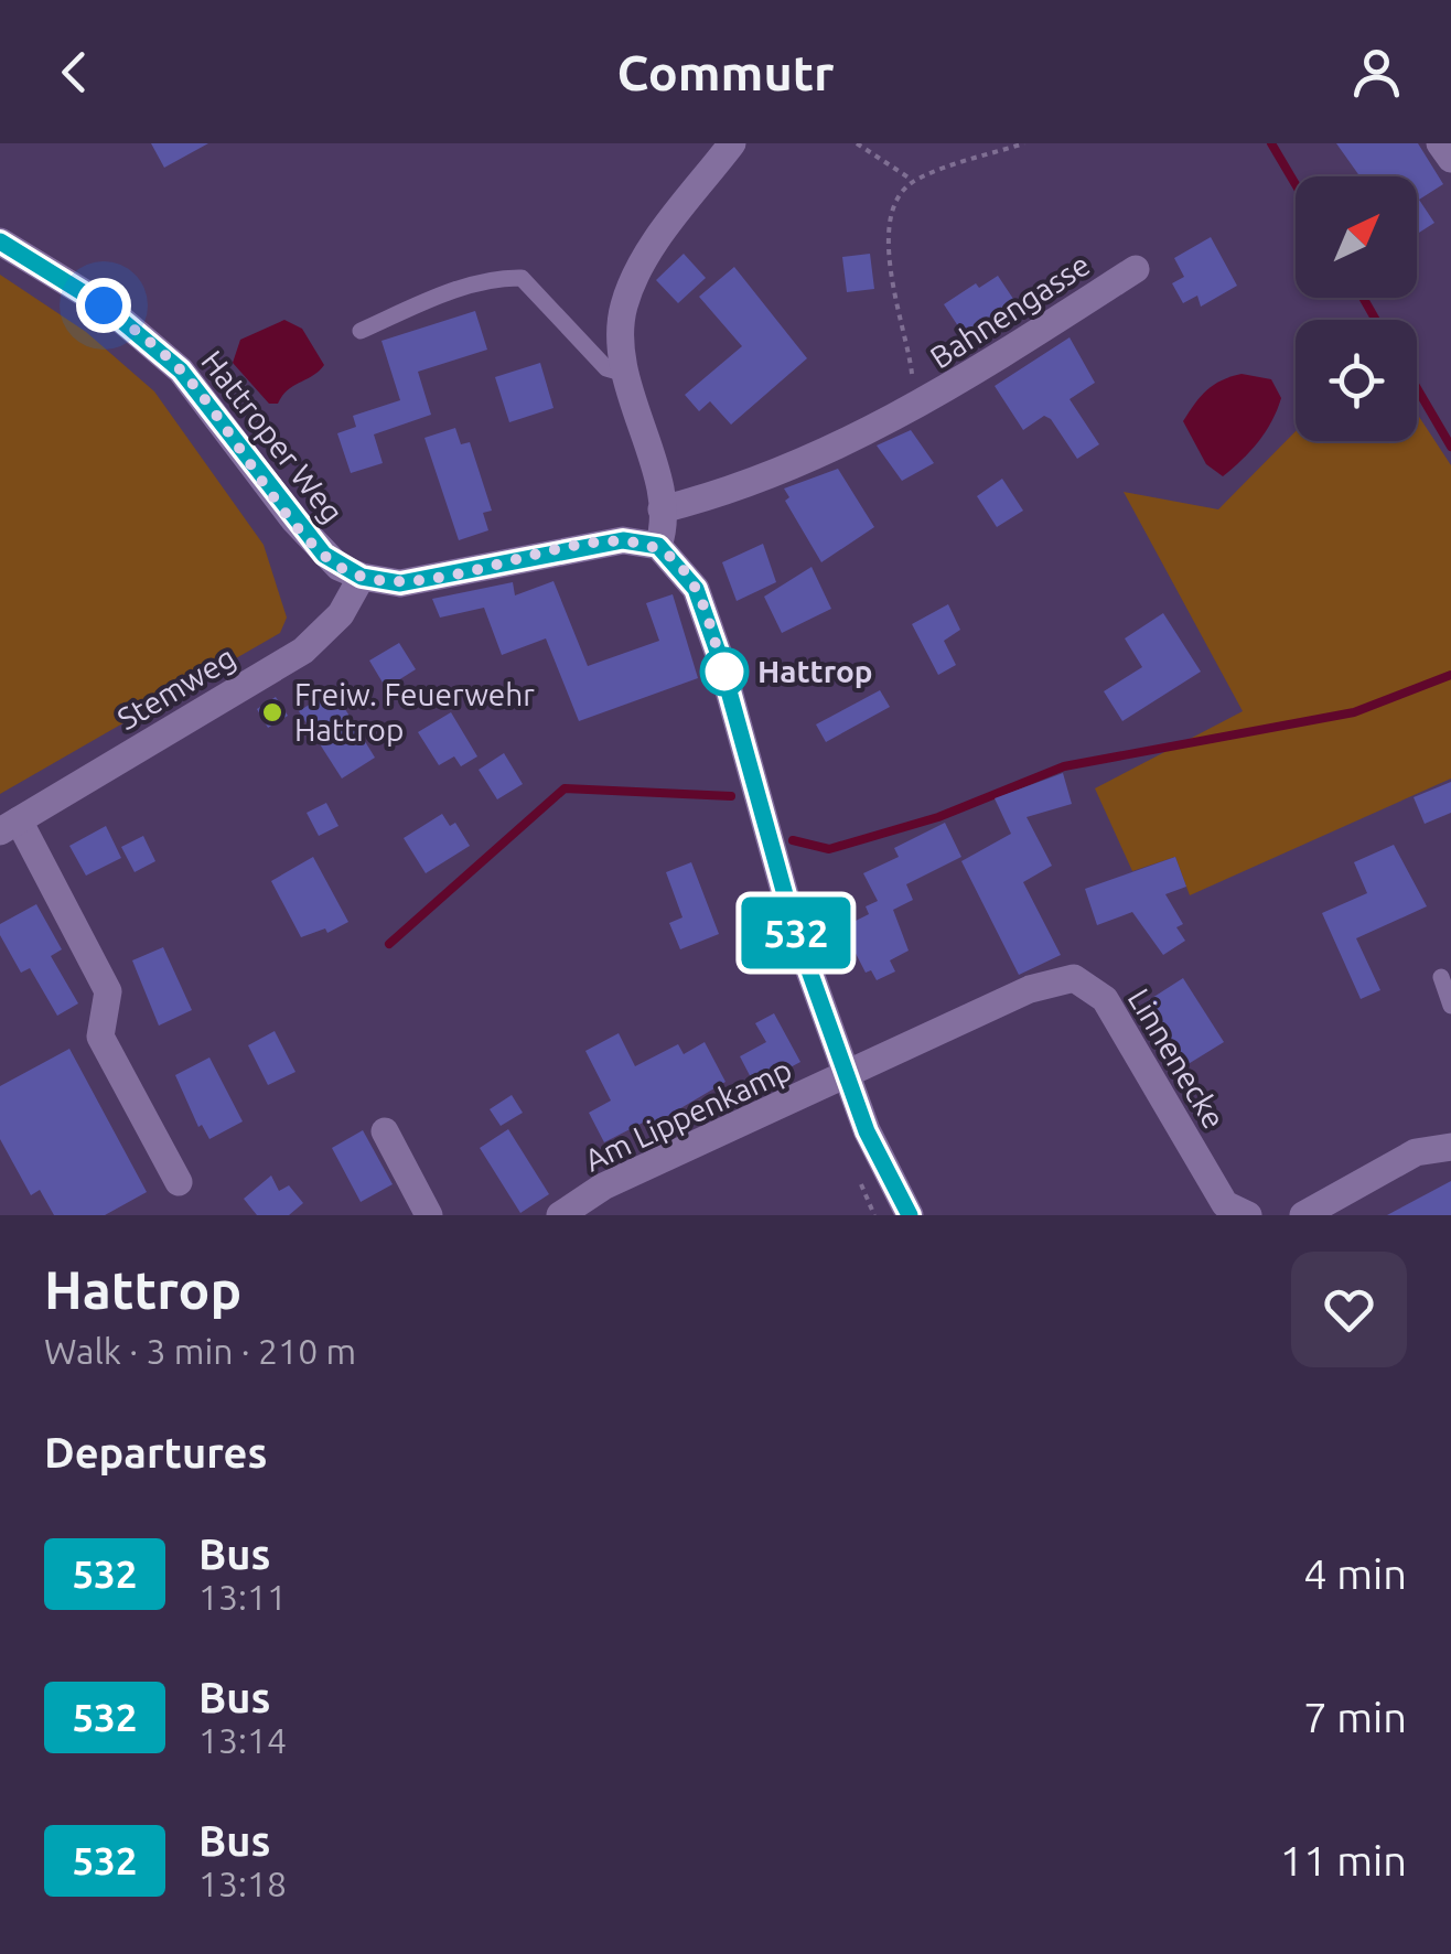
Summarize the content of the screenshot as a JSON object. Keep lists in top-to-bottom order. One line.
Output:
{"streets":{"street":["Bahnengasse","Hattroper Weg","Stemweg","Linnenecke","Am Lippenkamp"]},"crossings":[["Hattroper Weg","Stemweg"],["Linnenecke","Am Lippenkamp"]],"places":["Hattrop","Freiw. Feuerwehr Hattrop"],"lines":["bus line 532"],"north":"top right","page":{"header":"Commutr","on_map":"532","heading":[["Hattrop","Walk · 3 min · 210 m"],"Departures"],"list":[{"mark":"532","name":"Bus","note":"13:11","value":"4 min"},{"mark":"532","name":"Bus","note":"13:14","value":"7 min"},{"mark":"532","name":"Bus","note":"13:18","value":"11 min"}]}}
